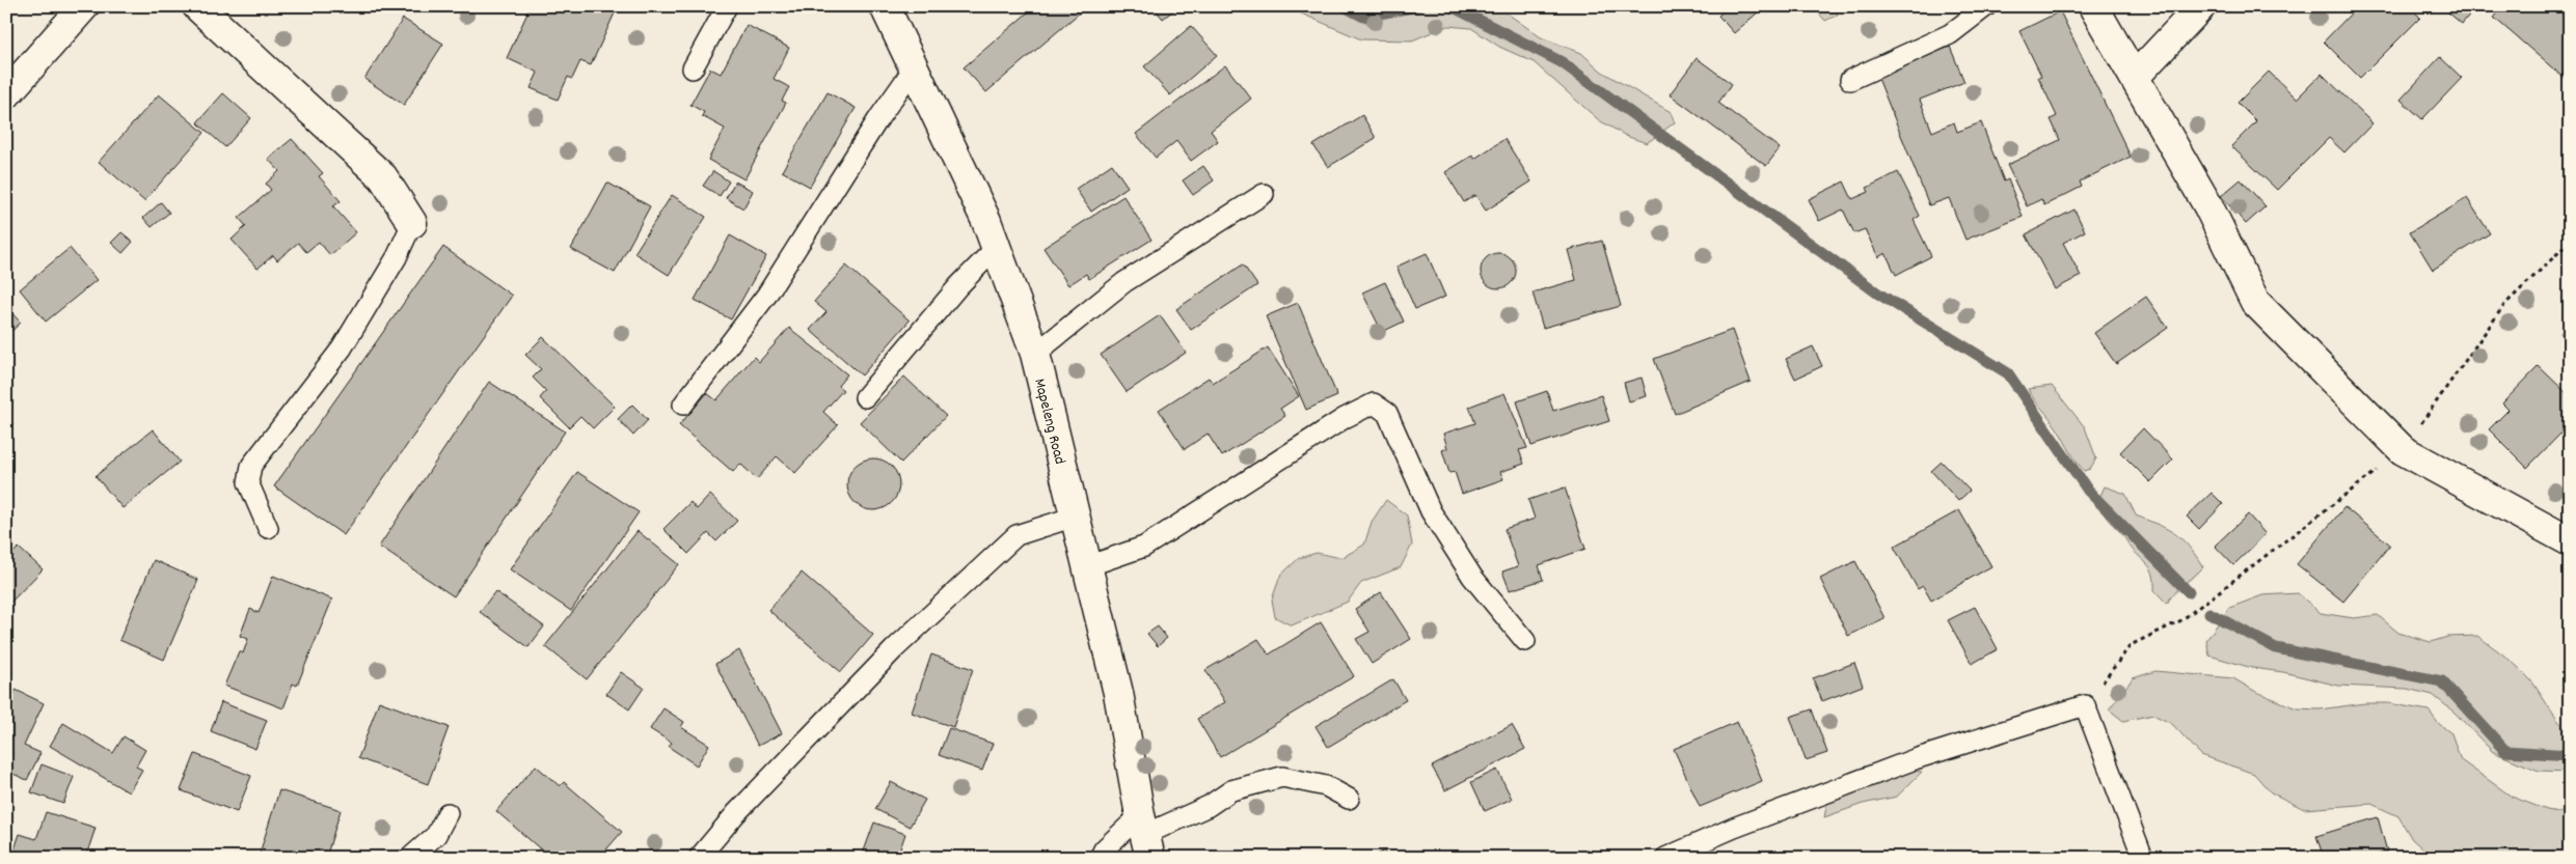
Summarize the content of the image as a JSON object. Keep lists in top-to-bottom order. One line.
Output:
{"streets":{"street":["Mapeleng Road"]}}
